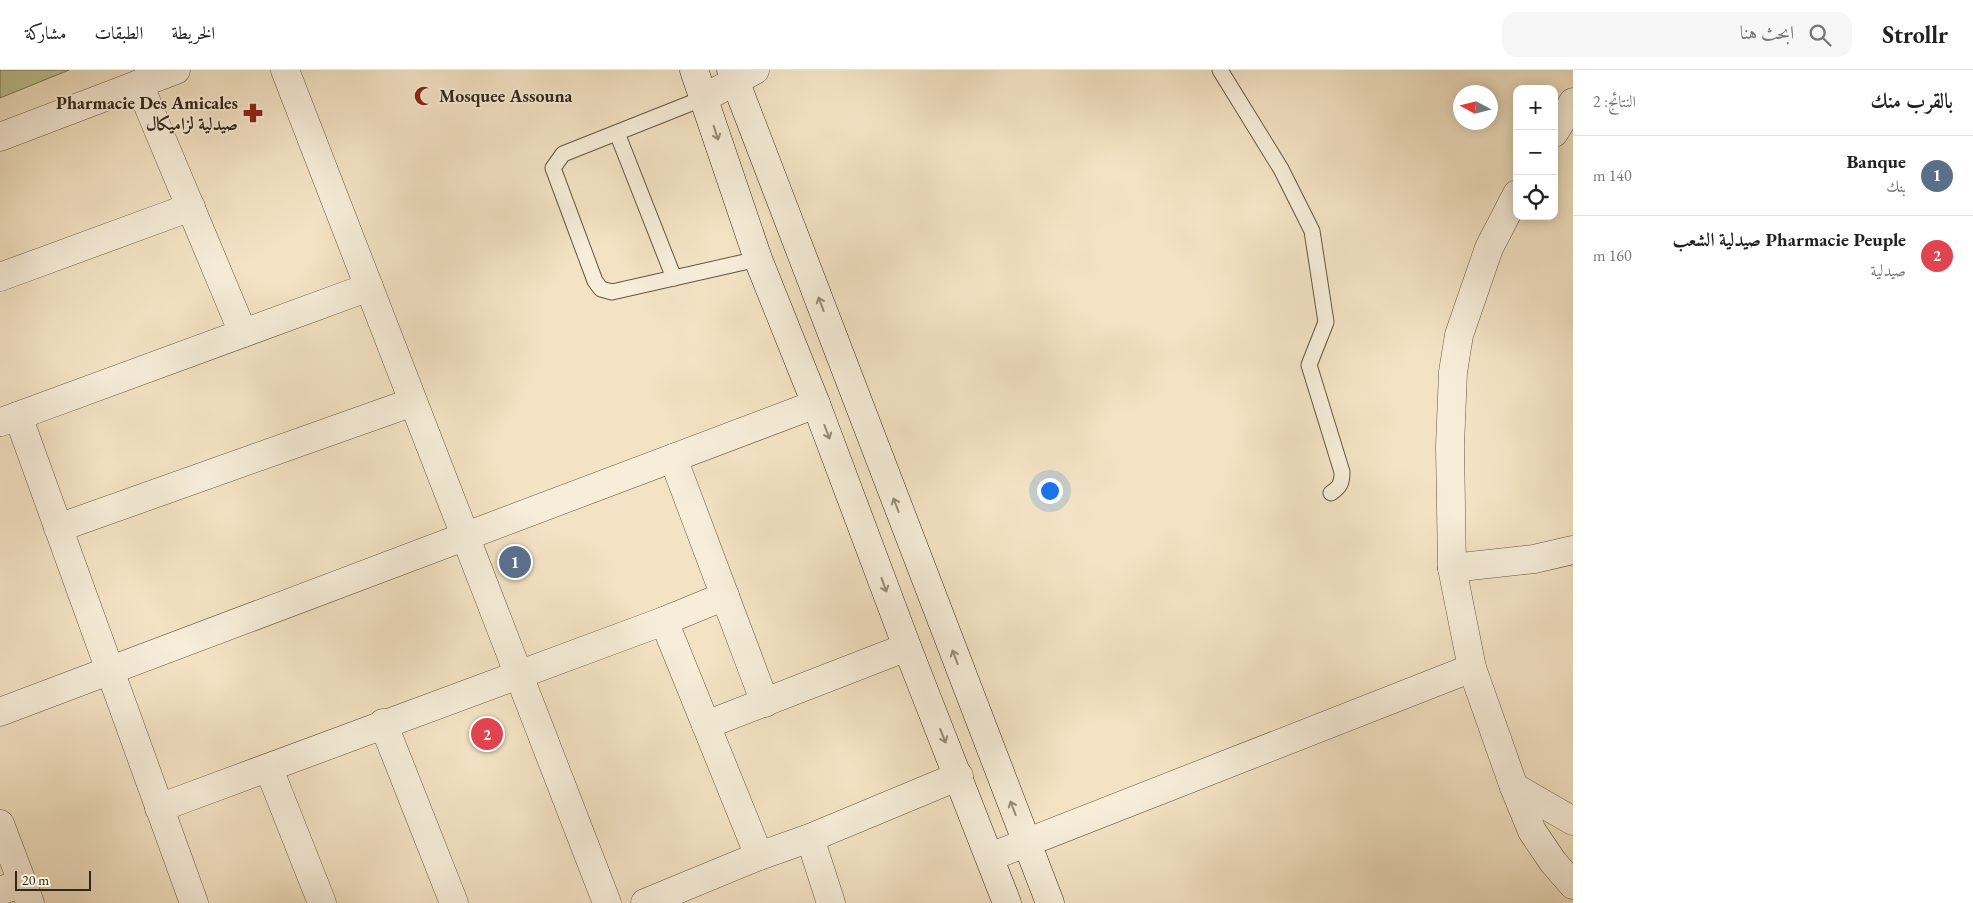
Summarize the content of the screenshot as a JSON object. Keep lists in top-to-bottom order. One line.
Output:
{"places":{"mosque":["Mosquee Assouna"],"pharmacy":["Pharmacie Des Amicales صيدلية لزاميكال"]},"scale_bar":"20 m","north":"left","page":{"header":"Strollr","search":"ابحث هنا","nav":["الخريطة","الطبقات","مشاركة"],"heading":["بالقرب منك","النتائج: 2"],"map_buttons":["+","−"],"list":[{"mark":"1","name":"Banque","note":"بنك","value":"140 m"},{"mark":"2","name":"Pharmacie Peuple صيدلية الشعب","note":"صيدلية","value":"160 m"}],"pins":["1","2"],"scale":"20 m"}}
